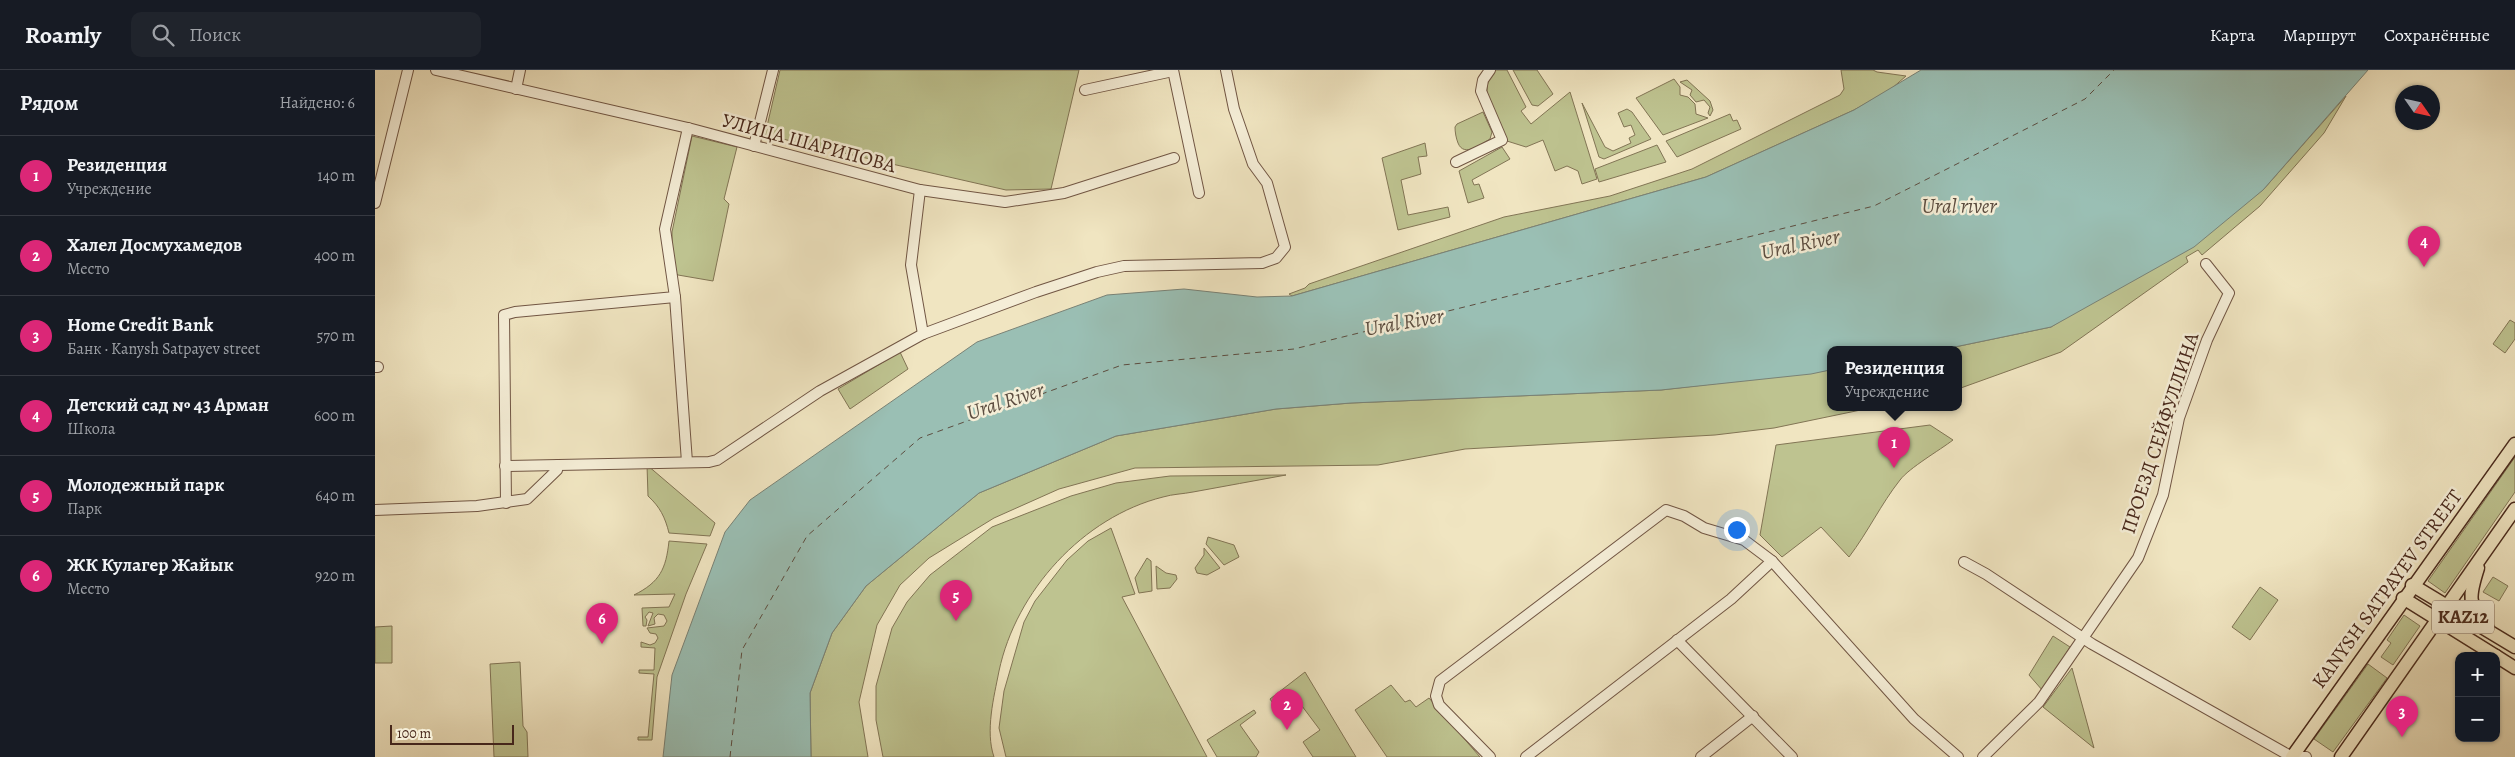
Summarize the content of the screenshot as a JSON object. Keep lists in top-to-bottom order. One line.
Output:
{"streets":{"main road":["KANYSH SATPAYEV STREET","KAZ12"],"street":["УЛИЦА ШАРИПОВА","ПРОЕЗД СЕЙФУЛЛИНА"]},"crossings":[["KANYSH SATPAYEV STREET","KAZ12"]],"water":["Ural river","Ural River"],"scale_bar":"100 m","north":"bottom right","page":{"header":"Roamly","search":"Поиск","nav":["Карта","Маршрут","Сохранённые"],"heading":["Рядом","Найдено: 6"],"list":[{"mark":"1","name":"Резиденция","note":"Учреждение","value":"140 m"},{"mark":"2","name":"Халел Досмухамедов","note":"Место","value":"400 m"},{"mark":"3","name":"Home Credit Bank","note":"Банк · Kanysh Satpayev street","value":"570 m"},{"mark":"4","name":"Детский сад № 43 Арман","note":"Школа","value":"600 m"},{"mark":"5","name":"Молодежный парк","note":"Парк","value":"640 m"},{"mark":"6","name":"ЖК Кулагер Жайык","note":"Место","value":"920 m"}],"pins":["4","1","5","6","2","3"],"popup":["Резиденция","Учреждение"],"map_buttons":["+","−"],"scale":"100 m"}}
